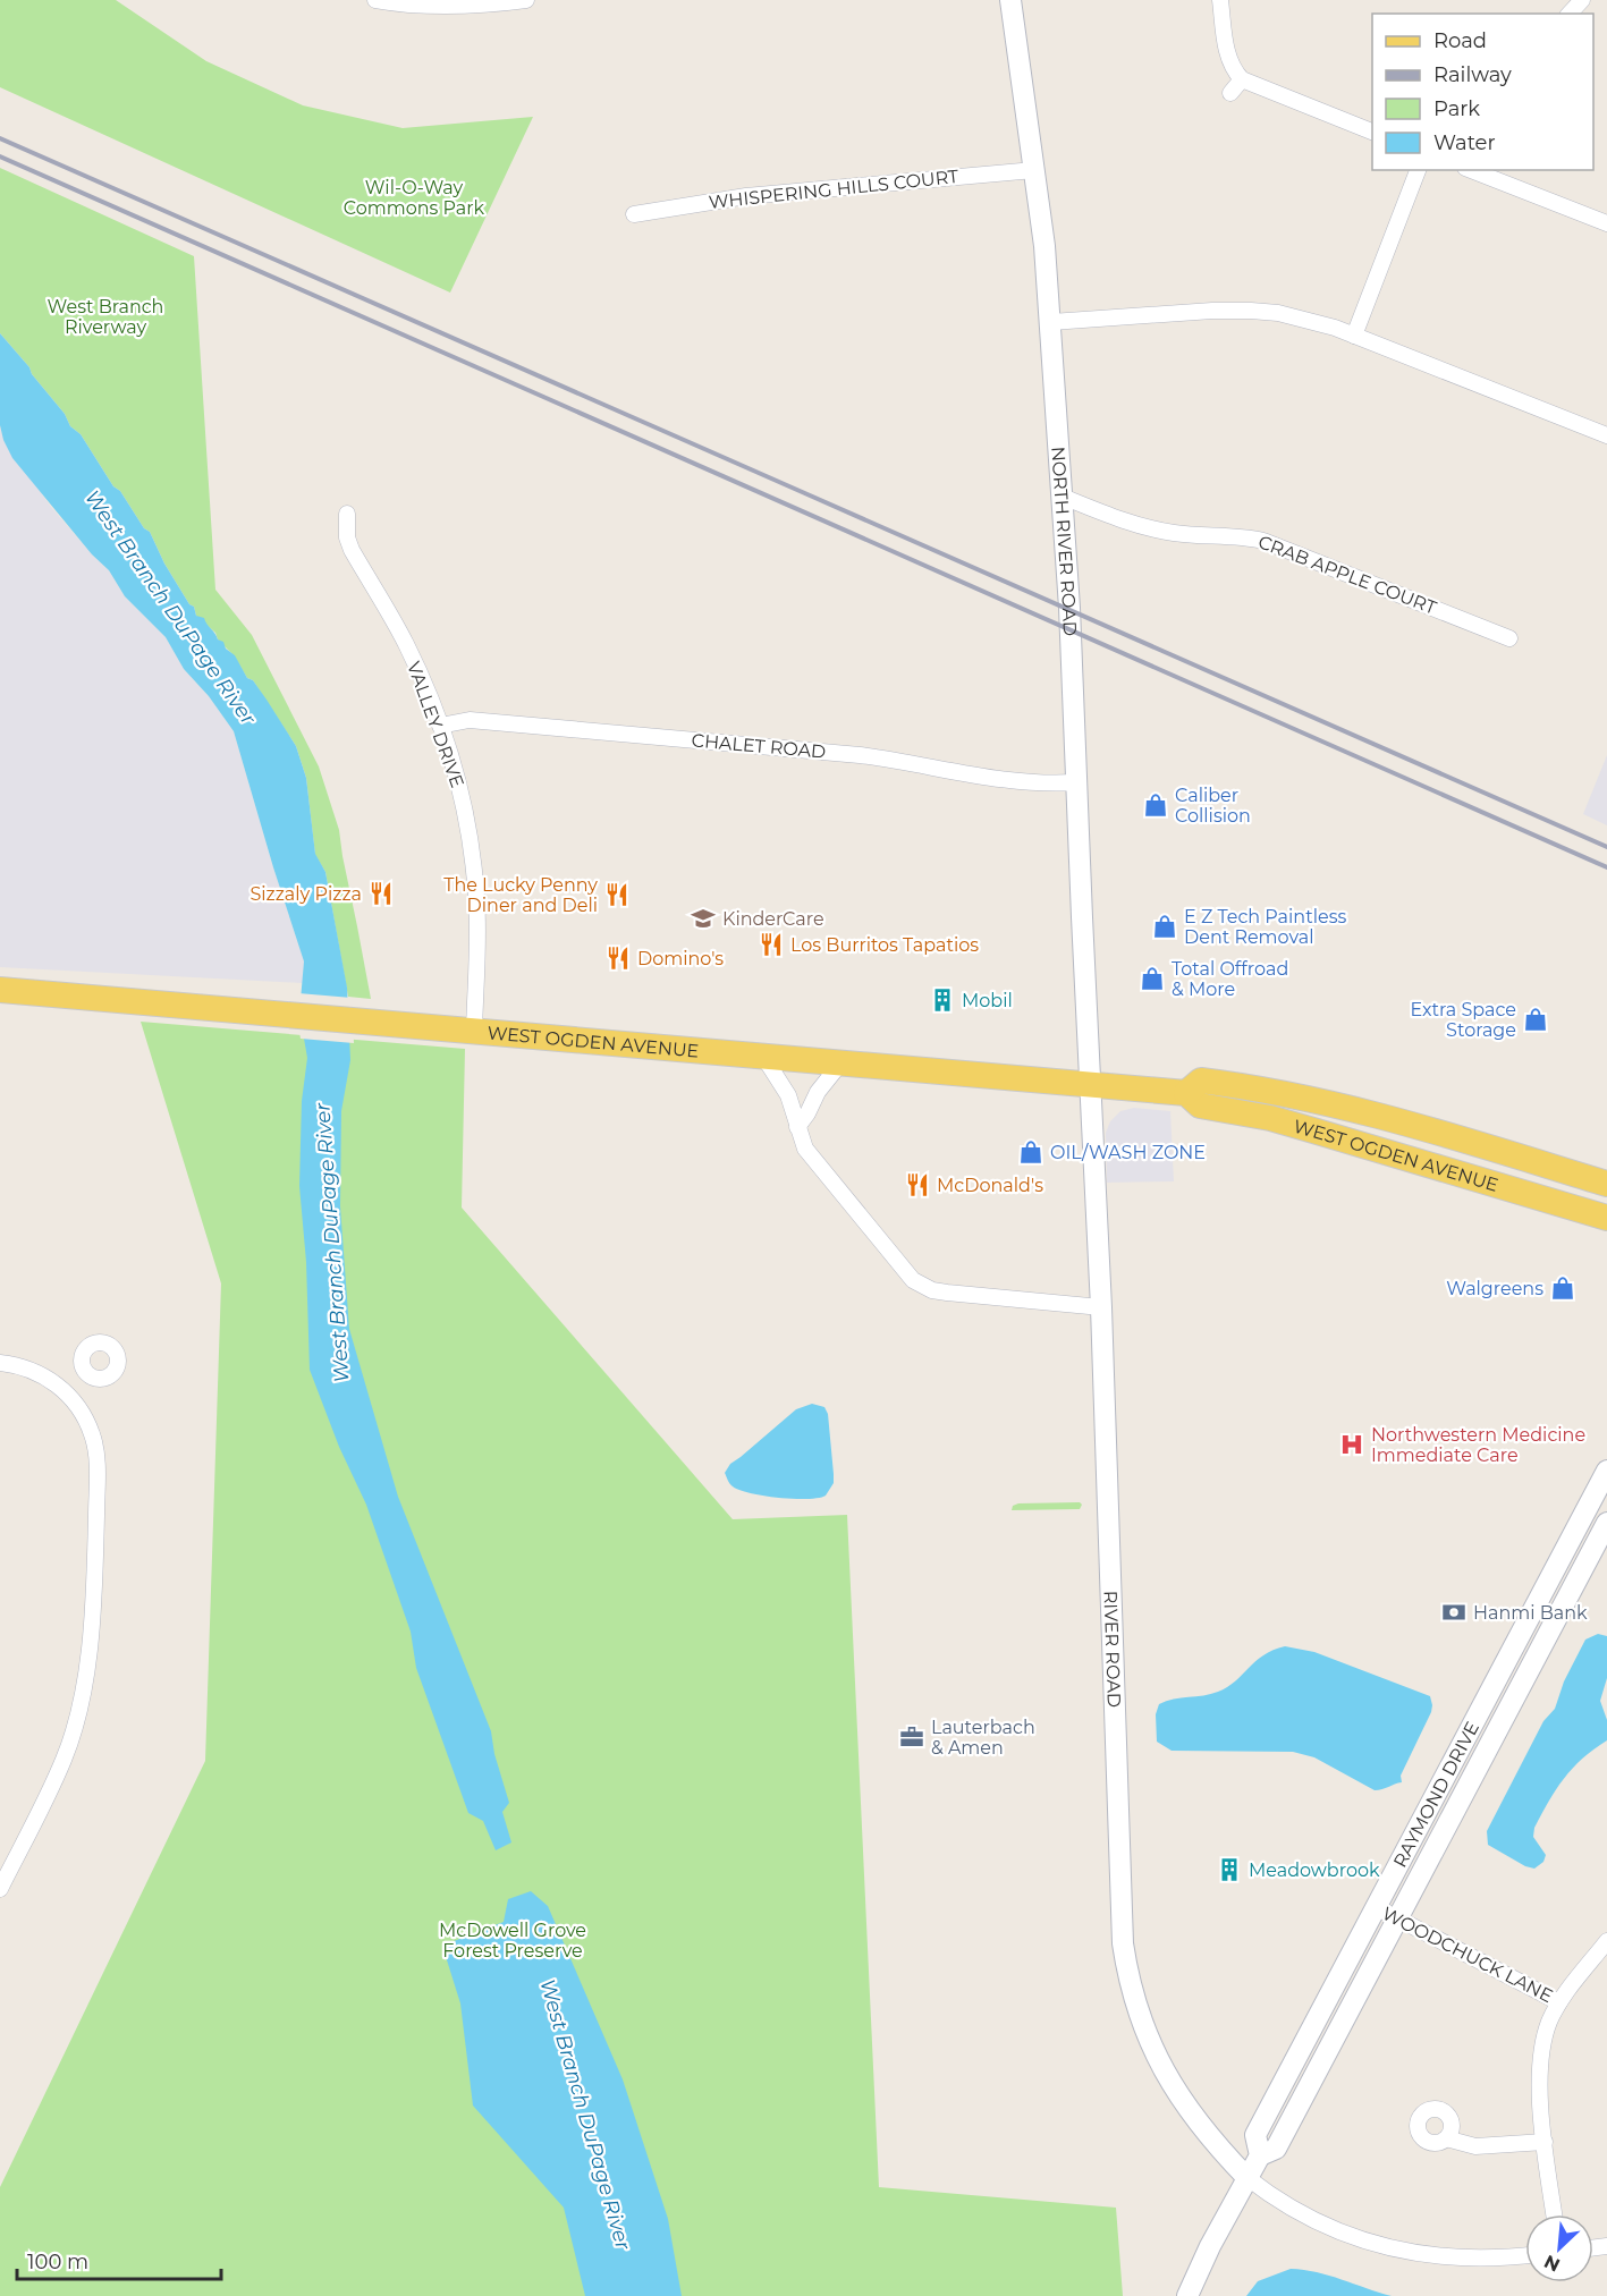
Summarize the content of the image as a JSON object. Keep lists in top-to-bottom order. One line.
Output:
{"streets":{"main road":["WEST OGDEN AVENUE"],"street":["WHISPERING HILLS COURT","NORTH RIVER ROAD","CRAB APPLE COURT","VALLEY DRIVE","CHALET ROAD","RIVER ROAD","RAYMOND DRIVE","WOODCHUCK LANE"]},"crossings":[["WHISPERING HILLS COURT","NORTH RIVER ROAD"],["NORTH RIVER ROAD","CRAB APPLE COURT"],["NORTH RIVER ROAD","CHALET ROAD"],["NORTH RIVER ROAD","WEST OGDEN AVENUE"],["NORTH RIVER ROAD","RIVER ROAD"],["VALLEY DRIVE","CHALET ROAD"],["VALLEY DRIVE","WEST OGDEN AVENUE"],["WEST OGDEN AVENUE","RIVER ROAD"],["RIVER ROAD","RAYMOND DRIVE"],["RAYMOND DRIVE","WOODCHUCK LANE"]],"water":["West Branch DuPage River"],"parks":["Wil-O-Way Commons Park","West Branch Riverway","McDowell Grove Forest Preserve"],"places":{"shop":["Caliber Collision","E Z Tech Paintless Dent Removal","Total Offroad & More","Extra Space Storage","OIL/WASH ZONE","Walgreens"],"restaurant":["Sizzaly Pizza","The Lucky Penny Diner and Deli","Los Burritos Tapatios","Domino's","McDonald's"],"school or university":["KinderCare"],"building":["Mobil","Meadowbrook"],"hospital":["Northwestern Medicine Immediate Care"],"bank":["Hanmi Bank"],"office":["Lauterbach & Amen"]},"legend":["Road","Railway","Park","Water"],"scale_bar":"100 m","north":"bottom left"}
